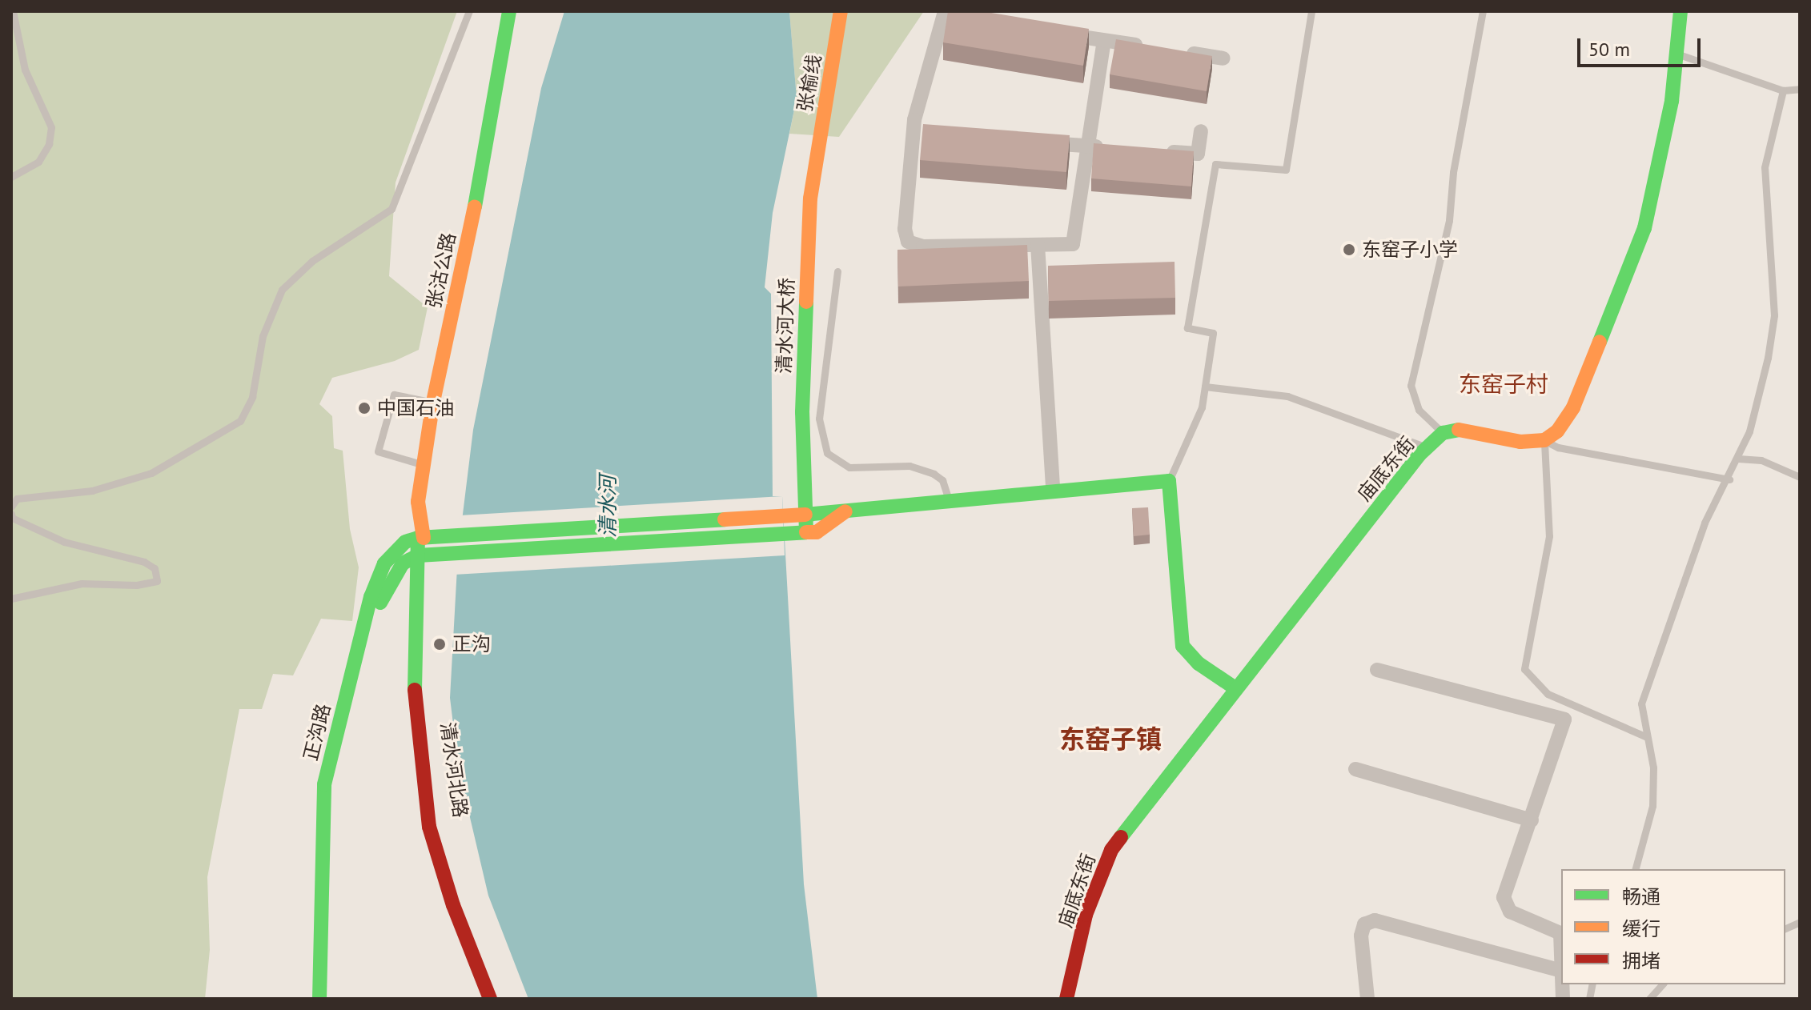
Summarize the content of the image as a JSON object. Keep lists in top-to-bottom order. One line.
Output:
{"streets":{"main road":["张榆线","张沽公路","清水河大桥","庙底东街","正沟路","清水河北路"]},"crossings":[["张榆线","清水河大桥"],["张沽公路","正沟路"],["张沽公路","清水河北路"],["正沟路","清水河北路"]],"districts":["东窑子村","东窑子镇"],"water":["清水河"],"places":["东窑子小学","中国石油","正沟"],"legend":["畅通","缓行","拥堵"],"scale_bar":"50 m"}
